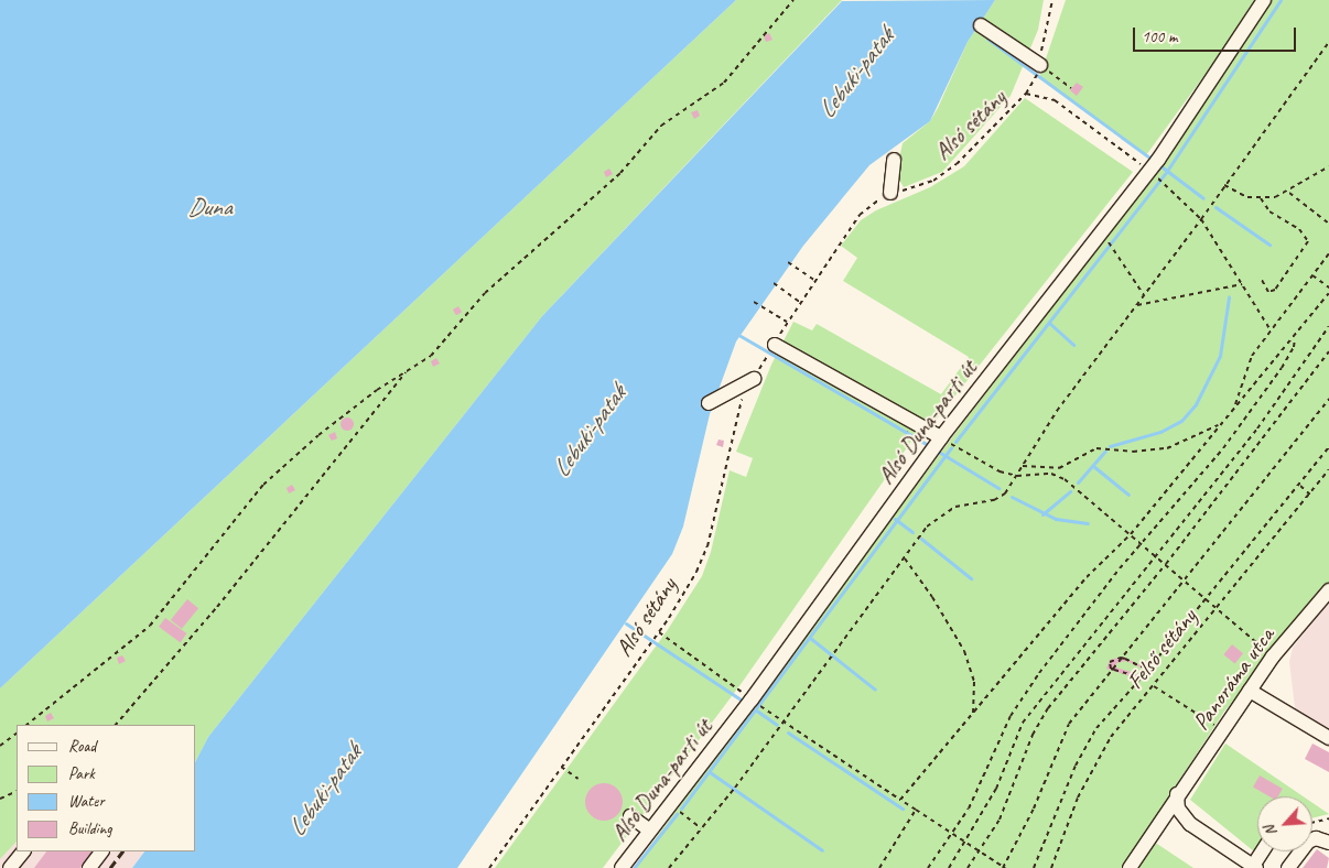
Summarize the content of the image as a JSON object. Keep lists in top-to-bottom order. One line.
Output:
{"streets":{"street":["Alsó Duna-parti út","Panoráma utca"],"path":["Alsó sétány","Felső sétány"]},"water":["Lebuki-patak","Duna"],"legend":["Road","Park","Water","Building"],"scale_bar":"100 m","north":"bottom left"}
